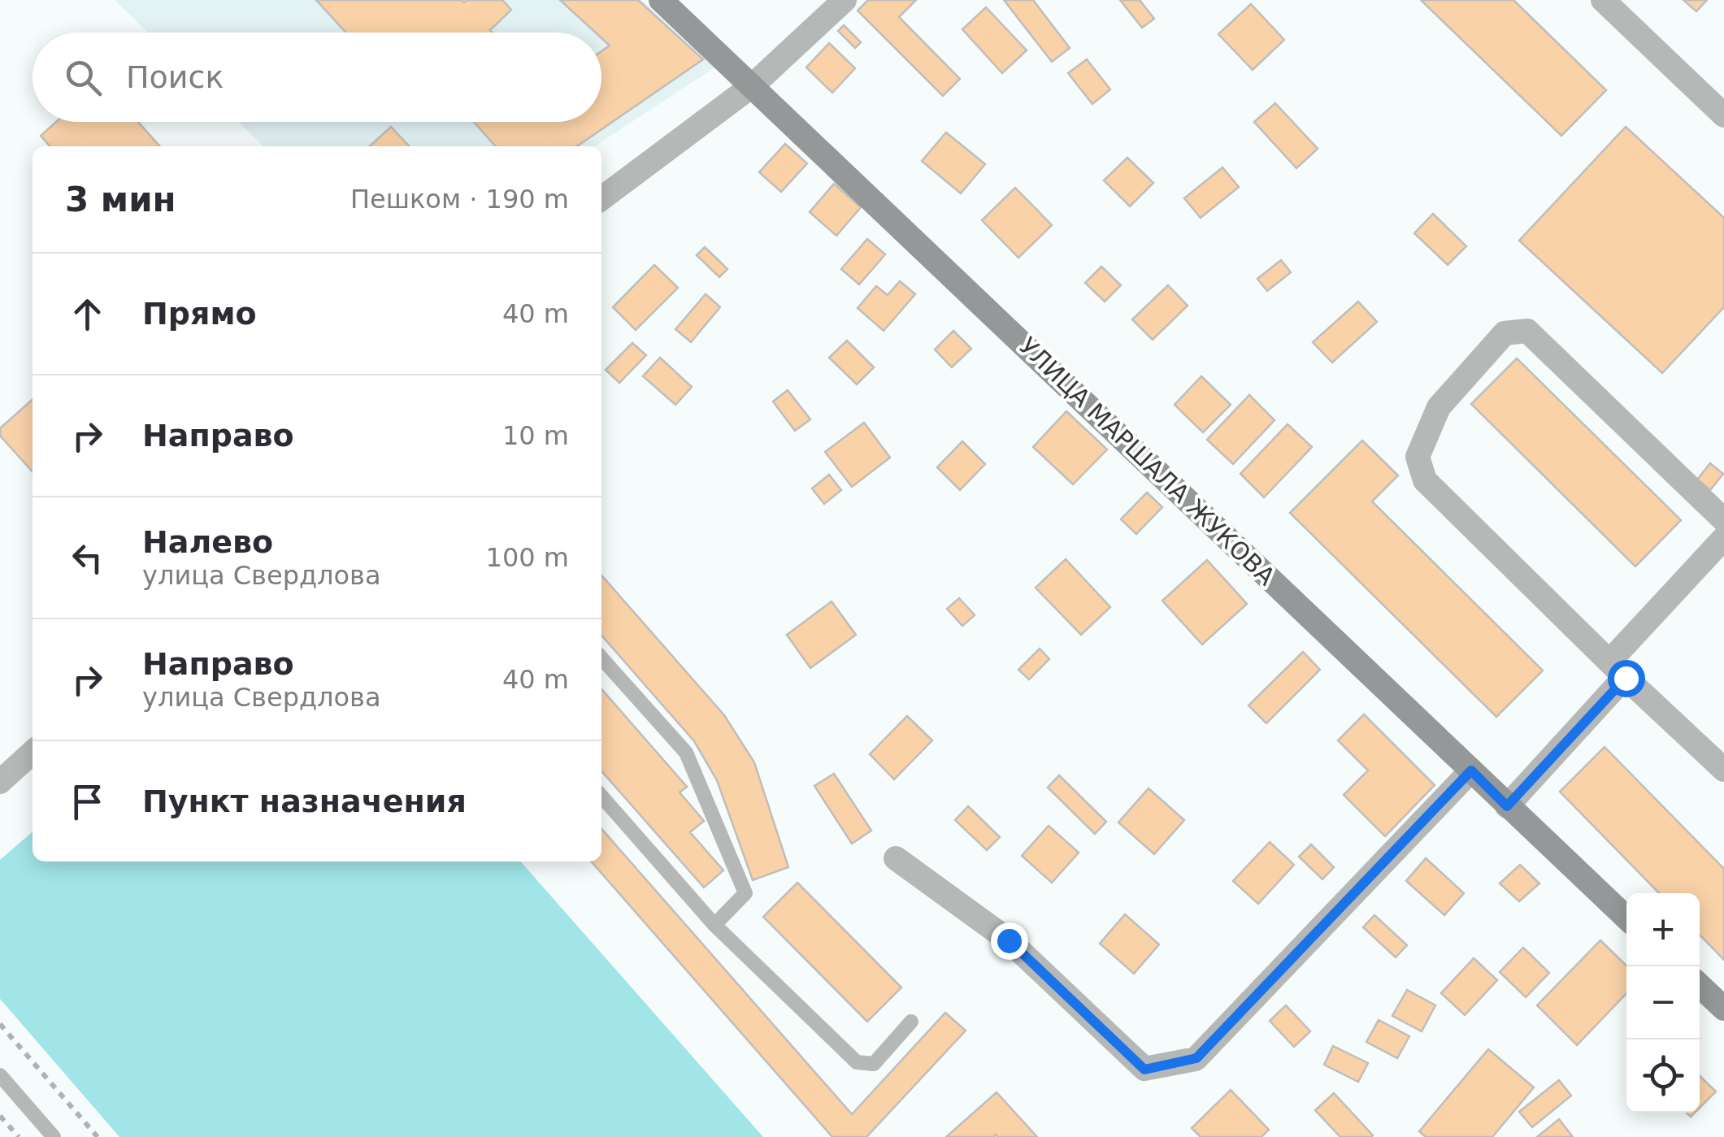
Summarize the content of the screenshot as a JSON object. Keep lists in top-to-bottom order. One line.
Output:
{"streets":{"main road":["УЛИЦА МАРШАЛА ЖУКОВА"]},"page":{"search":"Поиск","heading":["3 мин","Пешком · 190 m"],"list":[["Прямо","40 m"],["Направо","10 m"],["Налево","улица Свердлова","100 m"],["Направо","улица Свердлова","40 m"],"Пункт назначения"],"map_buttons":["+","−"]}}
